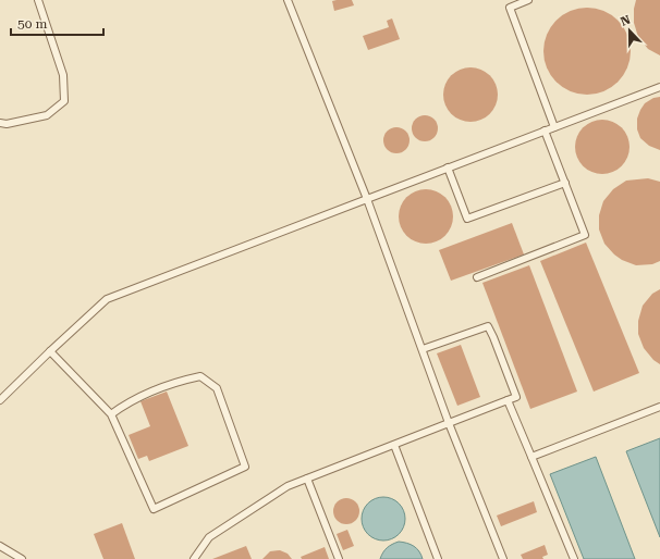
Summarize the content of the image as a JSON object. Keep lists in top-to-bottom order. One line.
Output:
{"scale_bar":"50 m","north":"top"}
